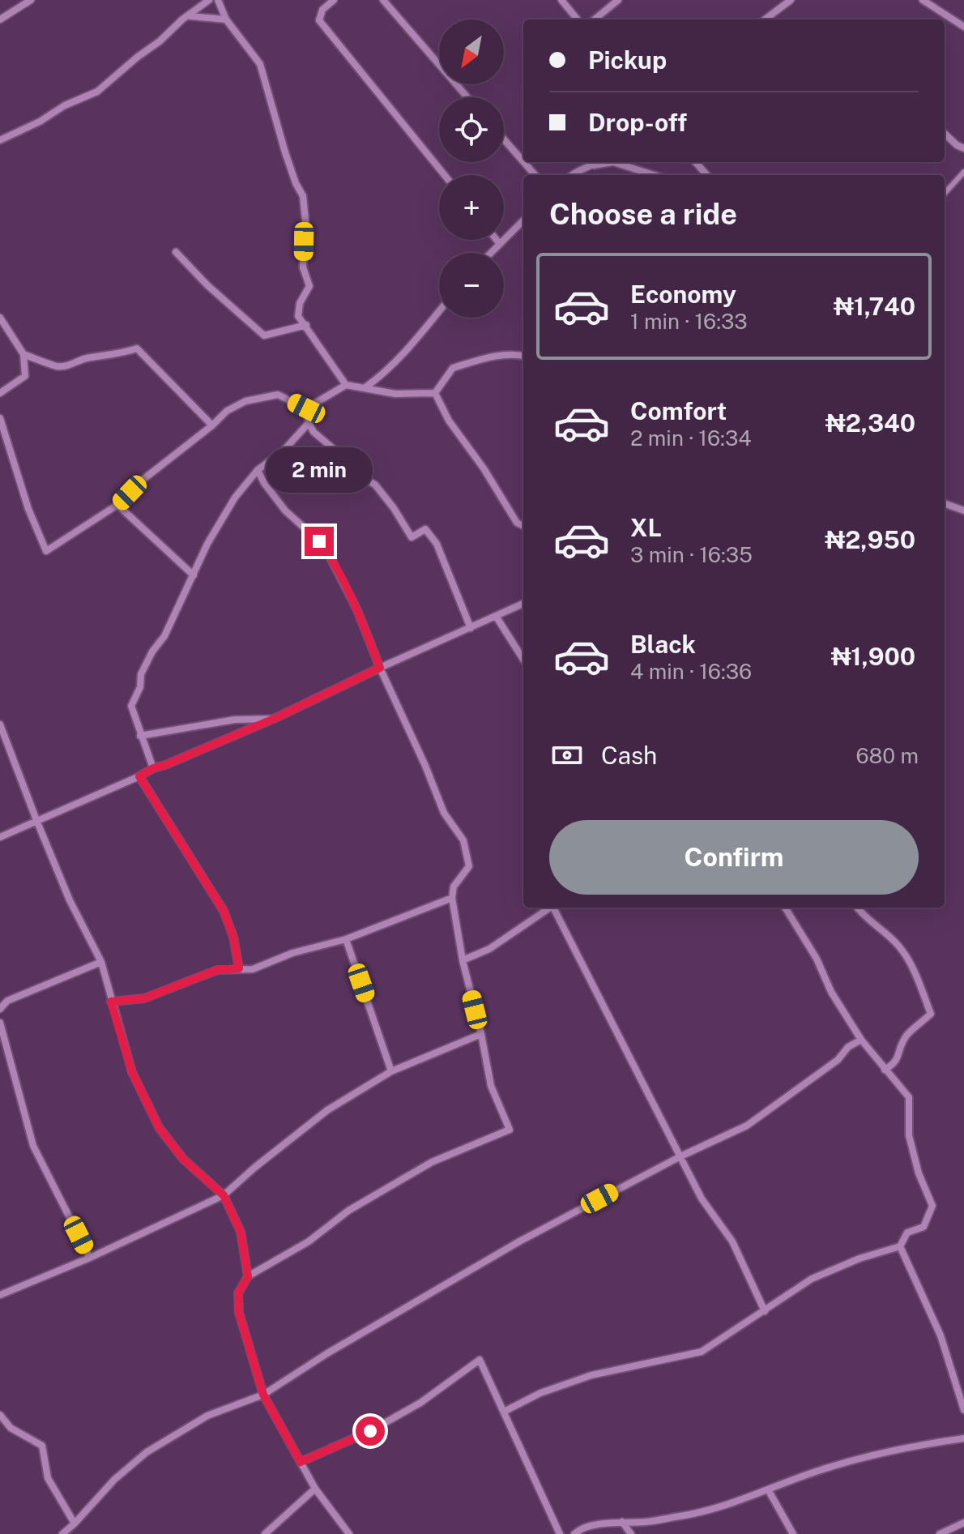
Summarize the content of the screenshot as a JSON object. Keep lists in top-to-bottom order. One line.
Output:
{"north":"bottom left","page":{"map_buttons":["+","−"],"banner":["Pickup","Drop-off"],"heading":"Choose a ride","list":[{"name":"Economy","note":"1 min · 16:33","value":"₦1,740"},{"name":"Comfort","note":"2 min · 16:34","value":"₦2,340"},{"name":"XL","note":"3 min · 16:35","value":"₦2,950"},{"name":"Black","note":"4 min · 16:36","value":"₦1,900"}],"bubble":"2 min","pay":["Cash","680 m"],"buttons":"Confirm"}}
